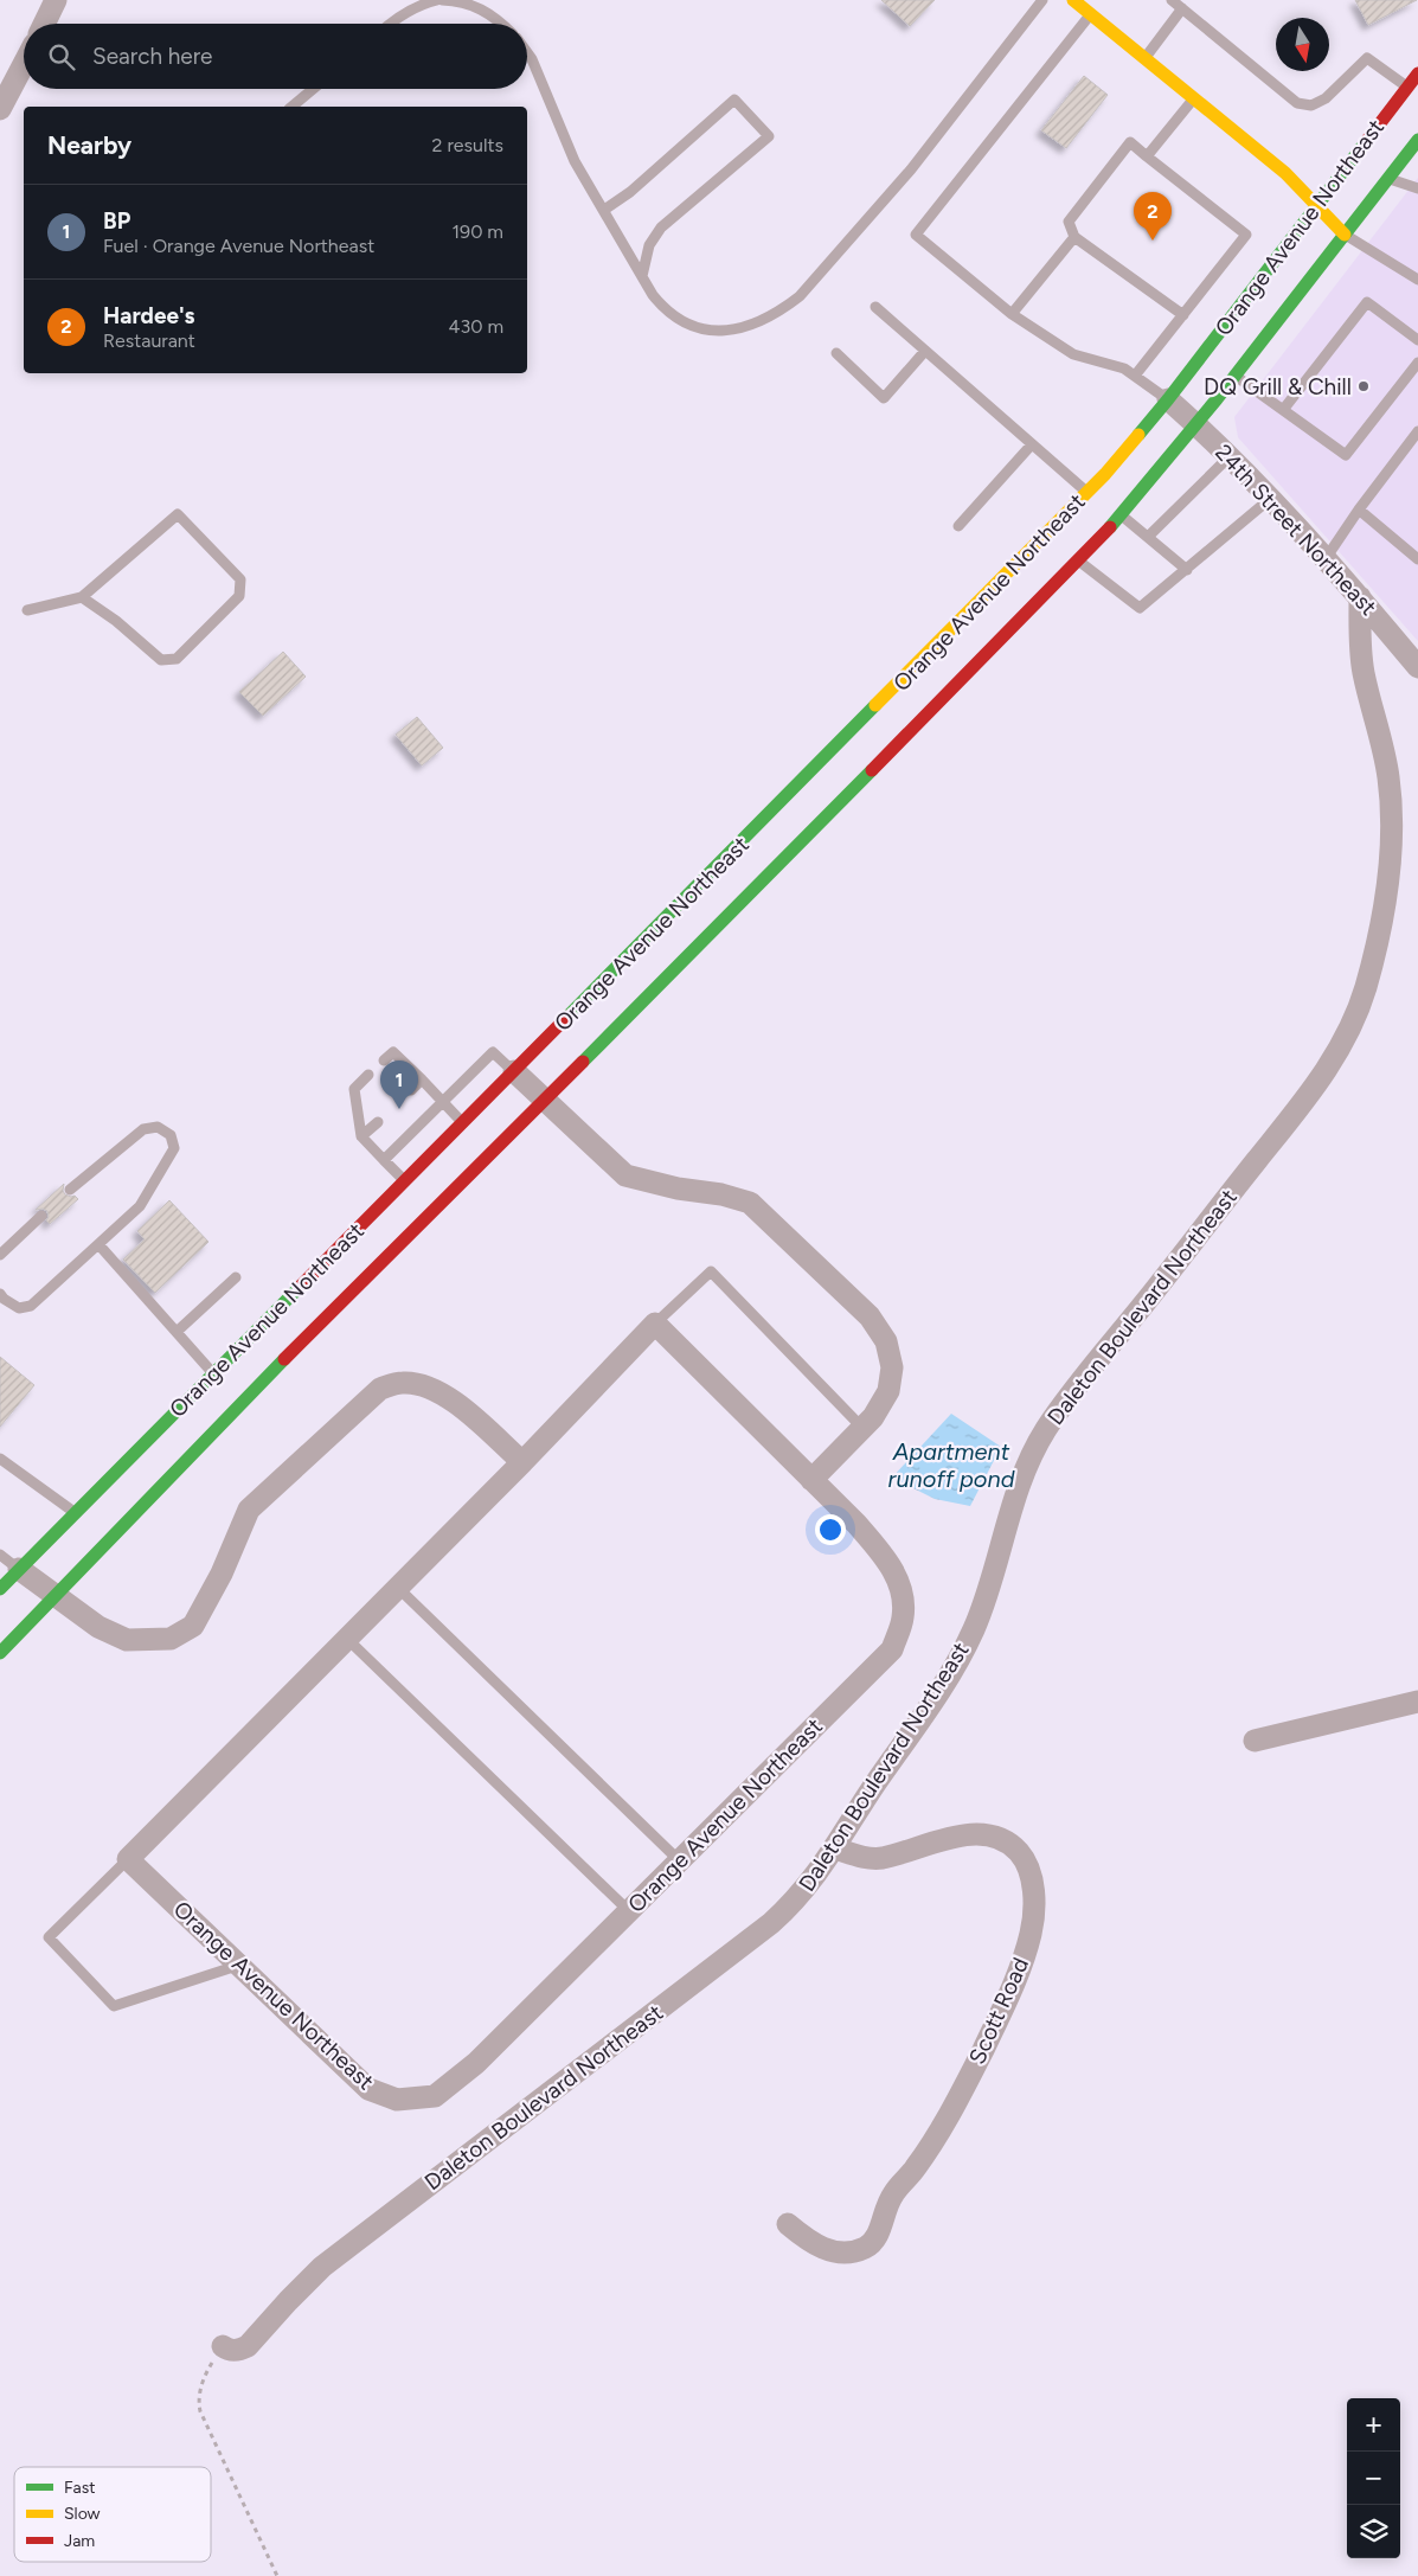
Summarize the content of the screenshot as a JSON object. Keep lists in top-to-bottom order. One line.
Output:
{"streets":{"main road":["Orange Avenue Northeast"],"street":["24th Street Northeast","Daleton Boulevard Northeast","Scott Road"]},"crossings":[["Orange Avenue Northeast","24th Street Northeast"],["24th Street Northeast","Daleton Boulevard Northeast"],["Daleton Boulevard Northeast","Scott Road"]],"water":["Apartment runoff pond"],"places":["DQ Grill & Chill"],"legend":["Fast","Slow","Jam"],"north":"bottom","page":{"search":"Search here","heading":["Nearby","2 results"],"list":[{"mark":"1","name":"BP","note":"Fuel · Orange Avenue Northeast","value":"190 m"},{"mark":"2","name":"Hardee's","note":"Restaurant","value":"430 m"}],"pins":["2","1"],"map_buttons":["+","−"]}}
